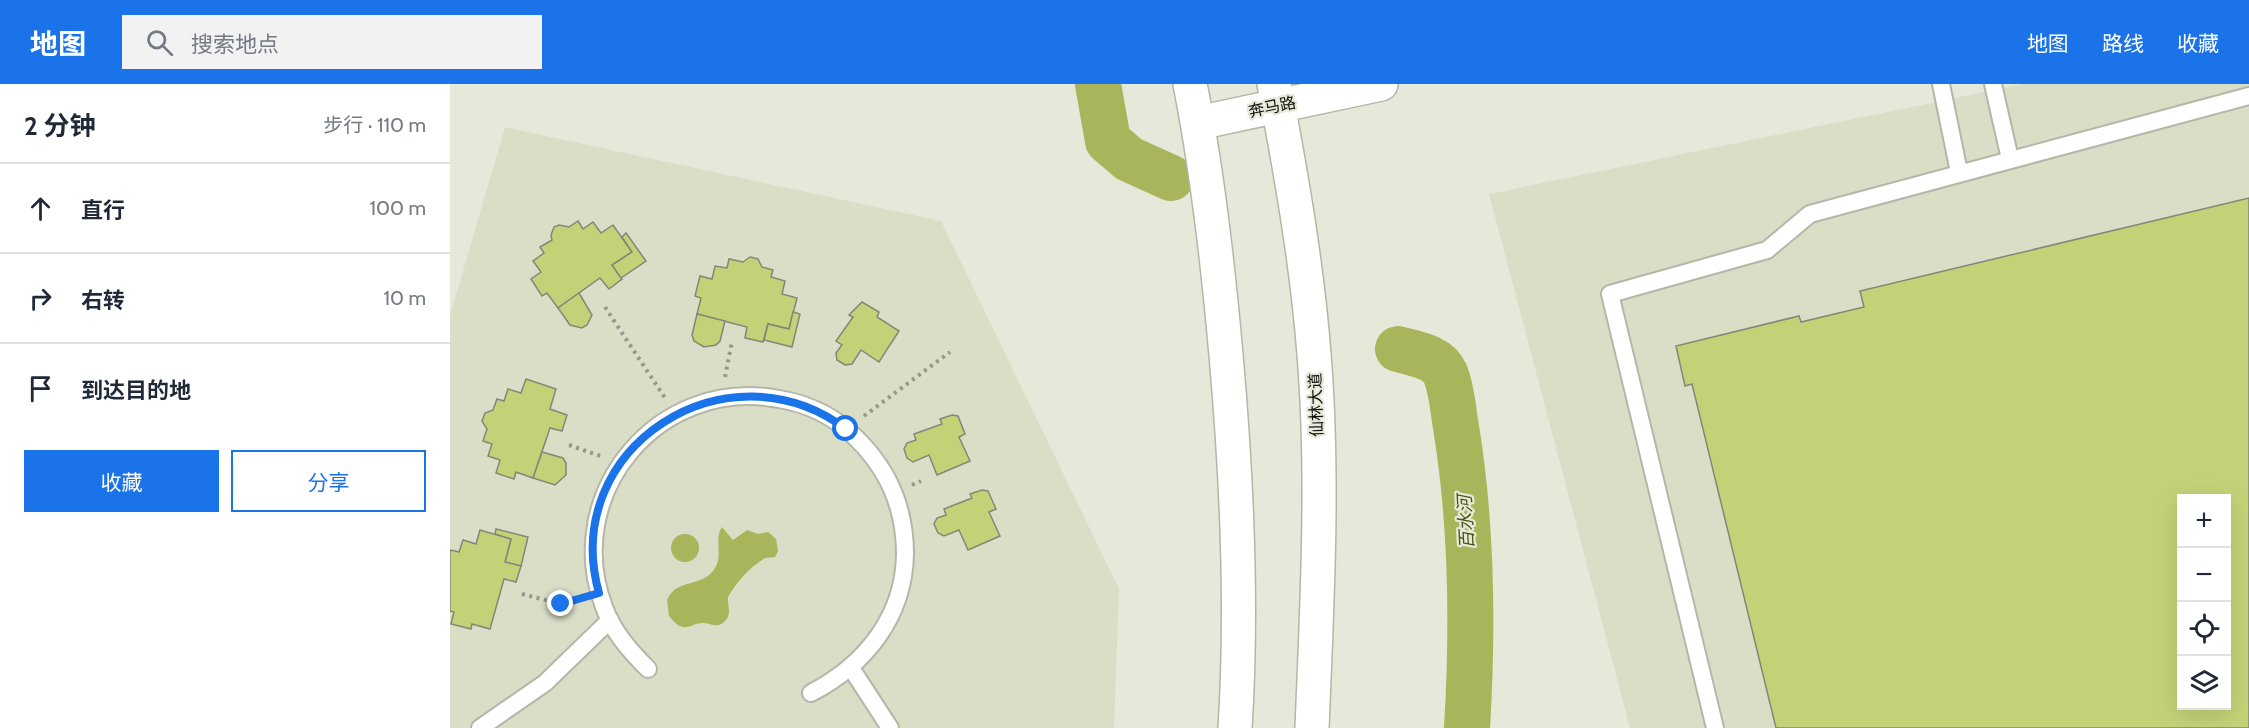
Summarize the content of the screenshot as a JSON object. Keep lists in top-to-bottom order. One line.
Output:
{"streets":{"main road":["奔马路","仙林大道"]},"crossings":[["奔马路","仙林大道"]],"water":["百水河"],"page":{"header":"地图","search":"搜索地点","nav":["地图","路线","收藏"],"heading":["2 分钟","步行 · 110 m"],"list":[["直行","100 m"],["右转","10 m"],"到达目的地"],"buttons":["收藏","分享"],"map_buttons":["+","−"]}}
